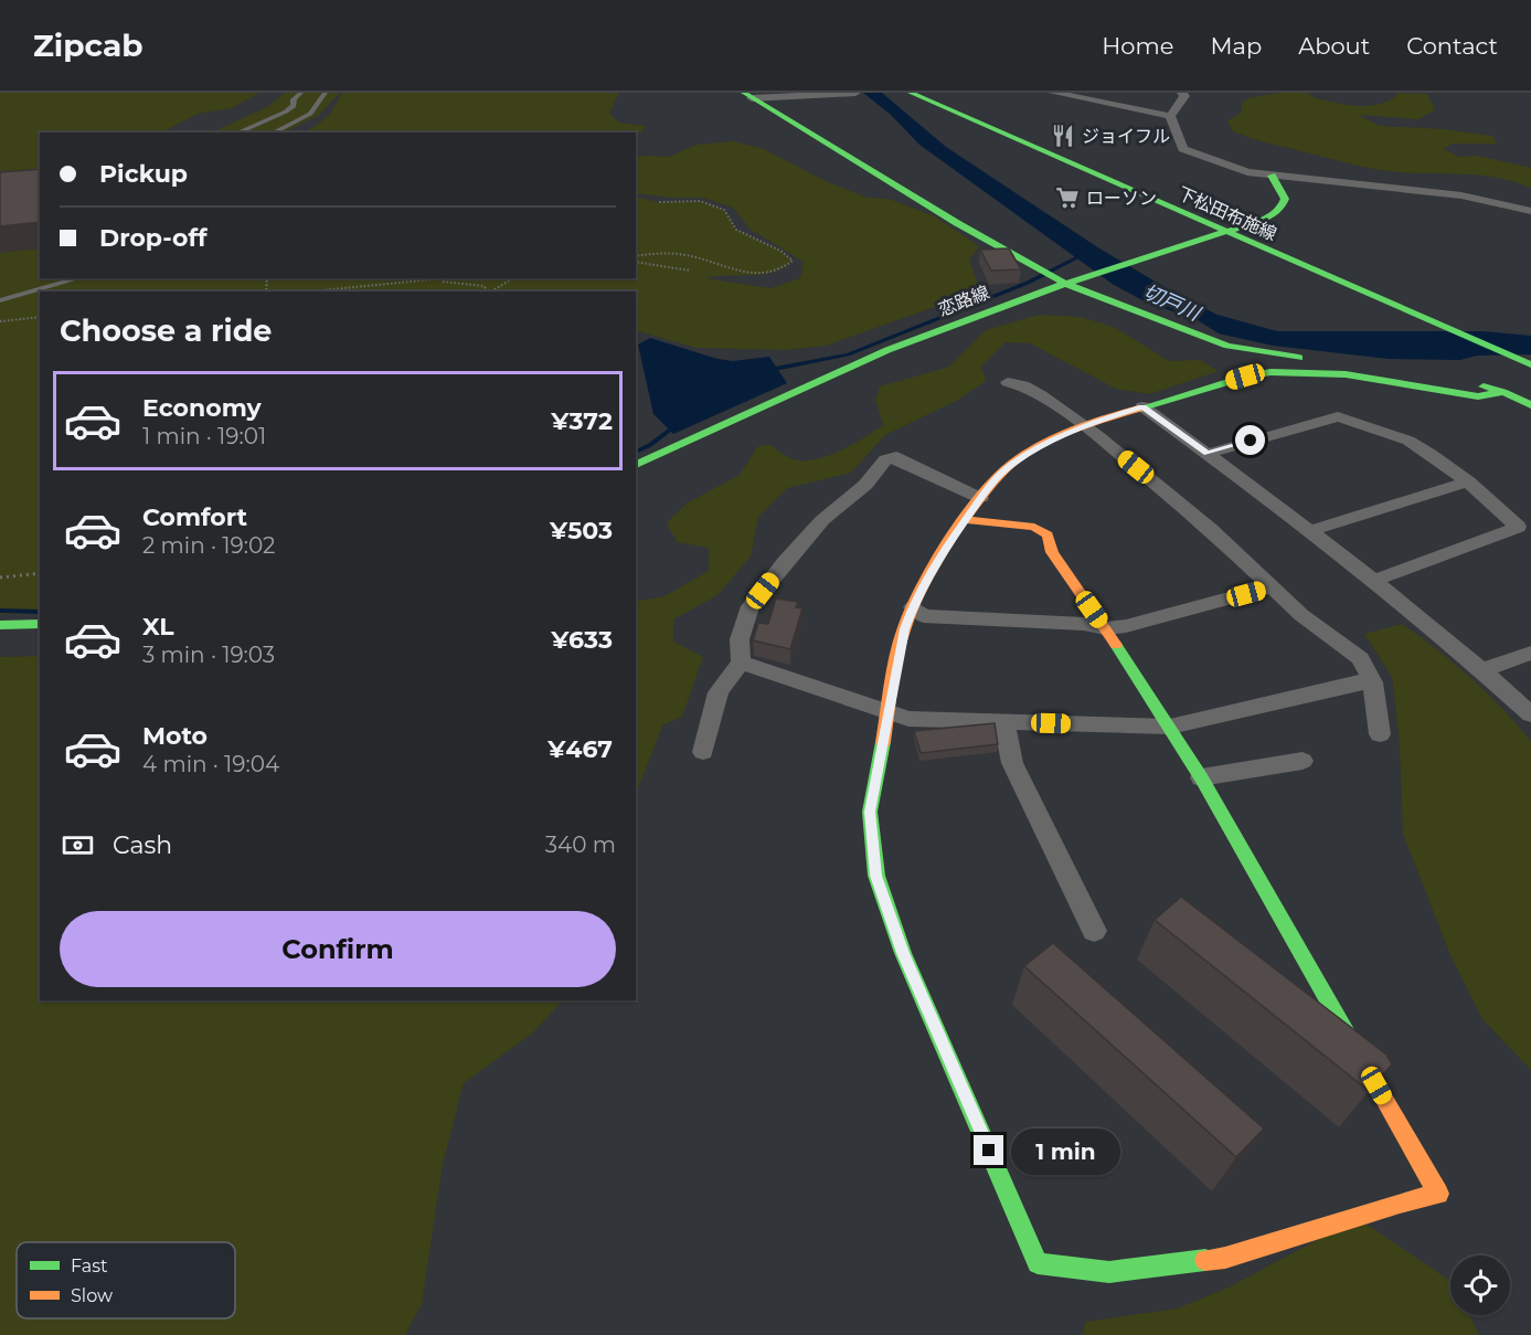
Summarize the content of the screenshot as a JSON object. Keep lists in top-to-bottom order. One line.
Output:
{"streets":{"street":["下松田布施線","恋路線"]},"crossings":[["下松田布施線","恋路線"]],"water":["切戸川"],"places":{"restaurant":["ジョイフル"],"supermarket":["ローソン"]},"legend":["Fast","Slow"],"page":{"header":"Zipcab","nav":["Home","Map","About","Contact"],"banner":["Pickup","Drop-off"],"heading":"Choose a ride","list":[{"name":"Economy","note":"1 min · 19:01","value":"¥372"},{"name":"Comfort","note":"2 min · 19:02","value":"¥503"},{"name":"XL","note":"3 min · 19:03","value":"¥633"},{"name":"Moto","note":"4 min · 19:04","value":"¥467"}],"pay":["Cash","340 m"],"buttons":"Confirm","bubble":"1 min"}}
